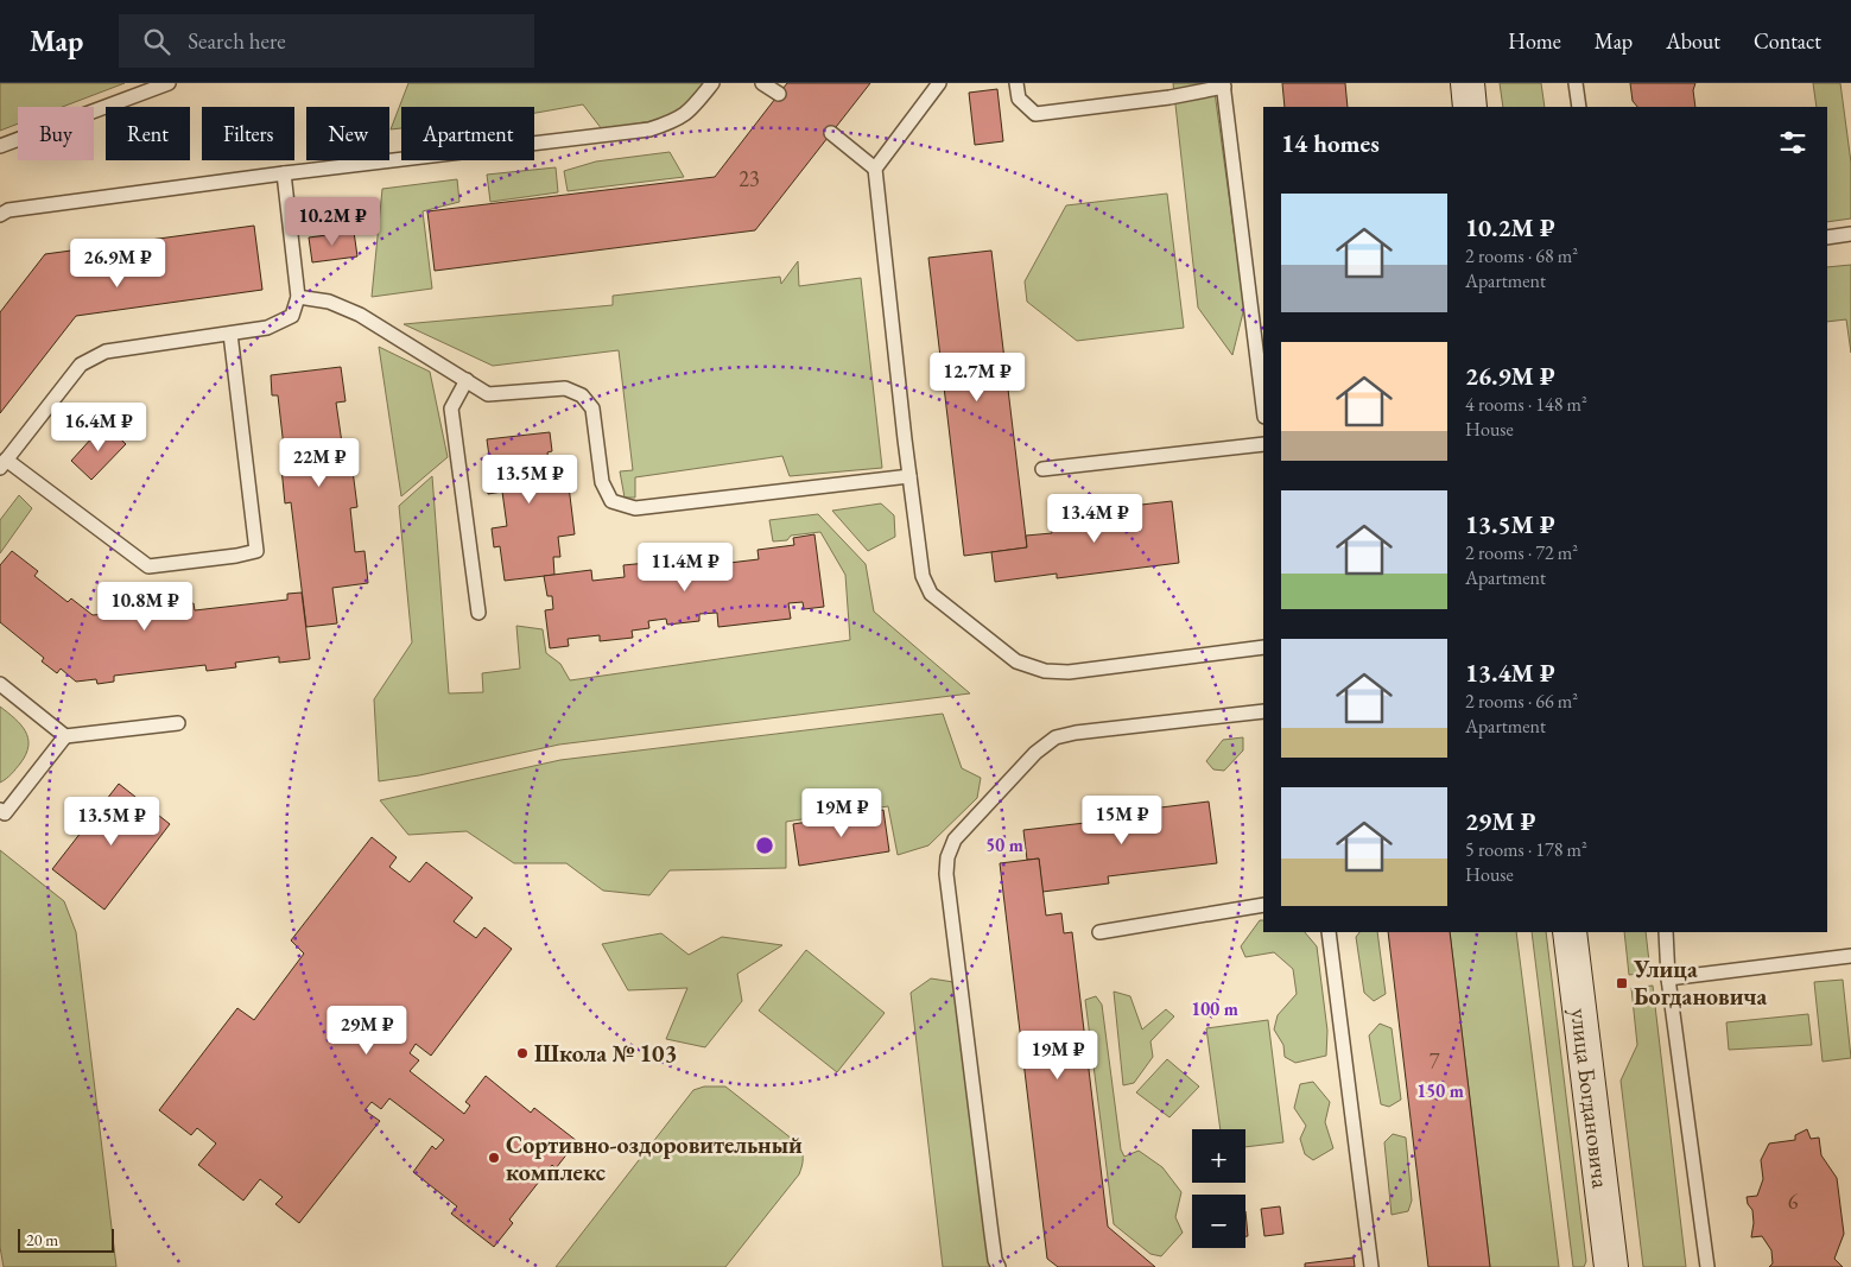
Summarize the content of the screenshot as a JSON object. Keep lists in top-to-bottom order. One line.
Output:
{"streets":{"street":["улица Богдановича"]},"places":{"transit":["Улица Богдановича"],"other":["Школа № 103","Сортивно-оздоровительный комплекс"]},"house_numbers":["23","7","6"],"scale_bar":"20 m","page":{"header":"Map","search":"Search here","nav":["Home","Map","About","Contact"],"chip":["Buy","Rent","Filters","New","Apartment"],"heading":"14 homes","list":[{"name":"10.2M ₽","note":"2 rooms · 68 m² · Apartment"},{"name":"26.9M ₽","note":"4 rooms · 148 m² · House"},{"name":"13.5M ₽","note":"2 rooms · 72 m² · Apartment"},{"name":"13.4M ₽","note":"2 rooms · 66 m² · Apartment"},{"name":"29M ₽","note":"5 rooms · 178 m² · House"}],"price":["10.2M ₽","26.9M ₽","12.7M ₽","16.4M ₽","22M ₽","13.5M ₽","13.4M ₽","11.4M ₽","10.8M ₽","19M ₽","15M ₽","13.5M ₽","29M ₽","19M ₽"],"map_buttons":["+","−"],"scale":"20 m"},"rings":["50 m","100 m","150 m"]}
